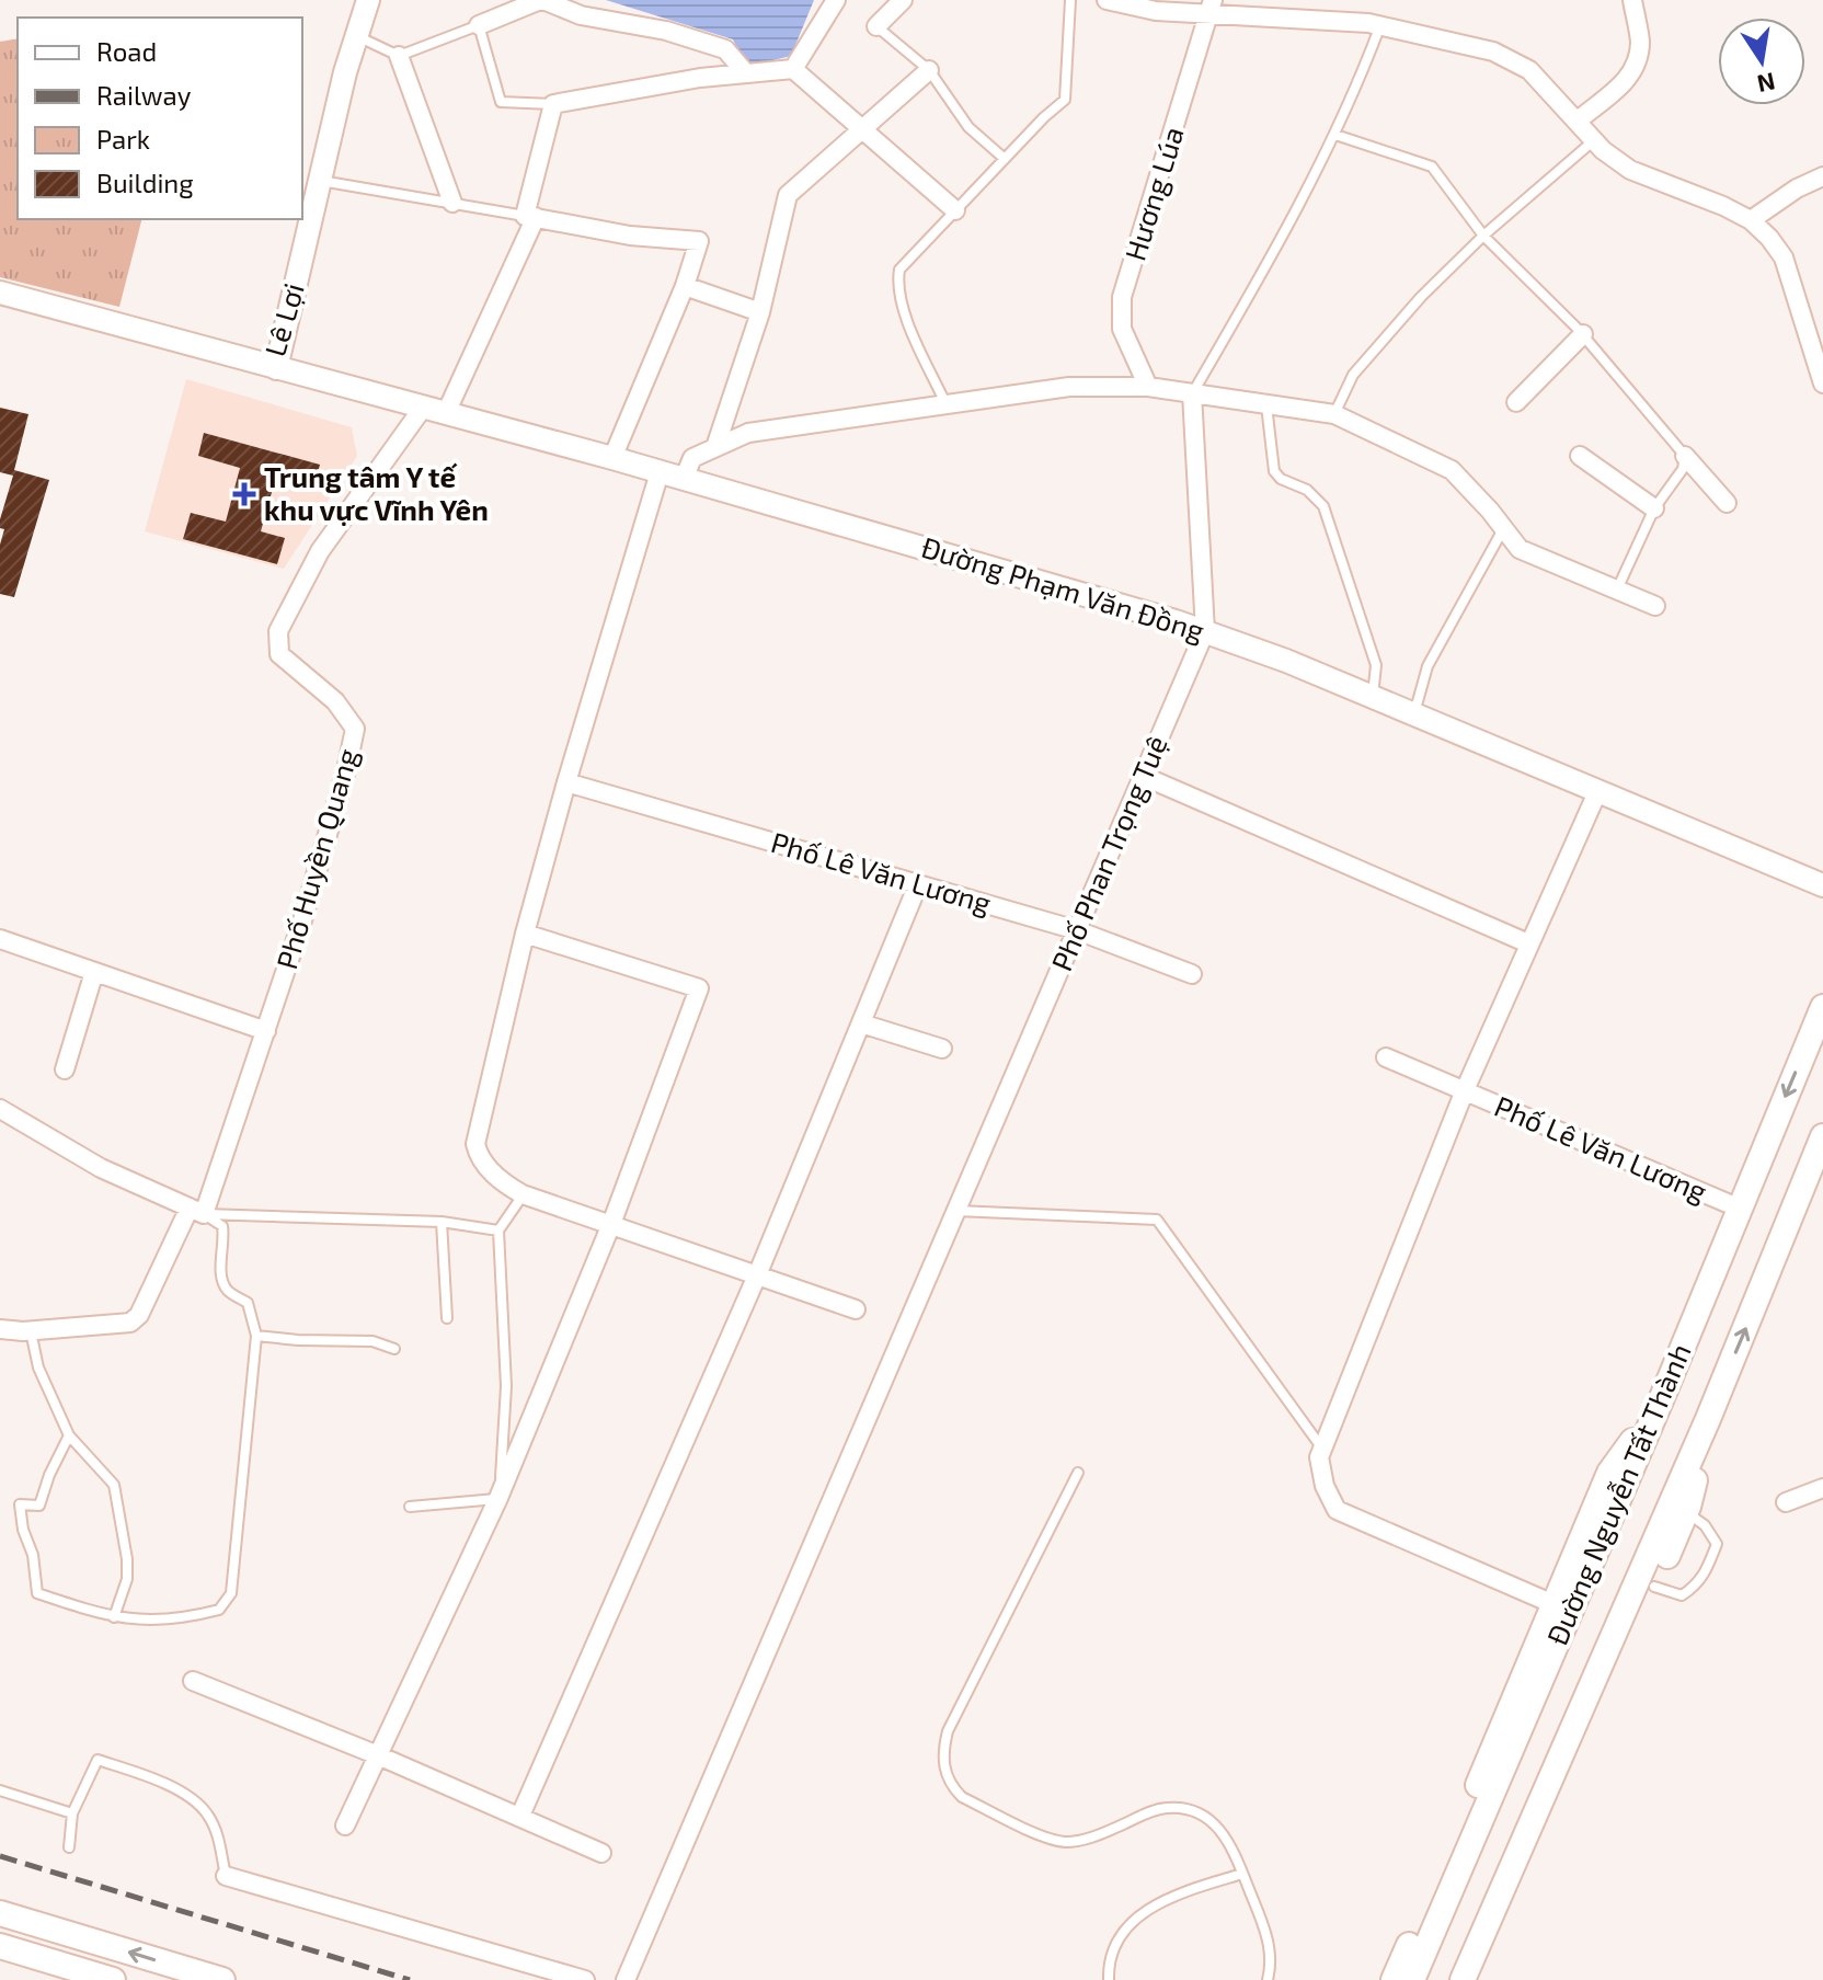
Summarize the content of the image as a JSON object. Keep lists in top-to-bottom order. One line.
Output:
{"streets":{"main road":["Đường Nguyễn Tất Thành"],"street":["Hương Lúa","Lê Lợi","Đường Phạm Văn Đồng","Phố Phan Trọng Tuệ","Phố Huyền Quang","Phố Lê Văn Lương"]},"crossings":[["Lê Lợi","Đường Phạm Văn Đồng"],["Đường Phạm Văn Đồng","Phố Phan Trọng Tuệ"],["Đường Phạm Văn Đồng","Phố Huyền Quang"],["Đường Phạm Văn Đồng","Phố Lê Văn Lương"],["Phố Phan Trọng Tuệ","Phố Lê Văn Lương"],["Phố Lê Văn Lương","Đường Nguyễn Tất Thành"]],"places":{"health":["Trung tâm Y tế khu vực Vĩnh Yên"]},"legend":["Road","Railway","Park","Building"],"north":"bottom"}
